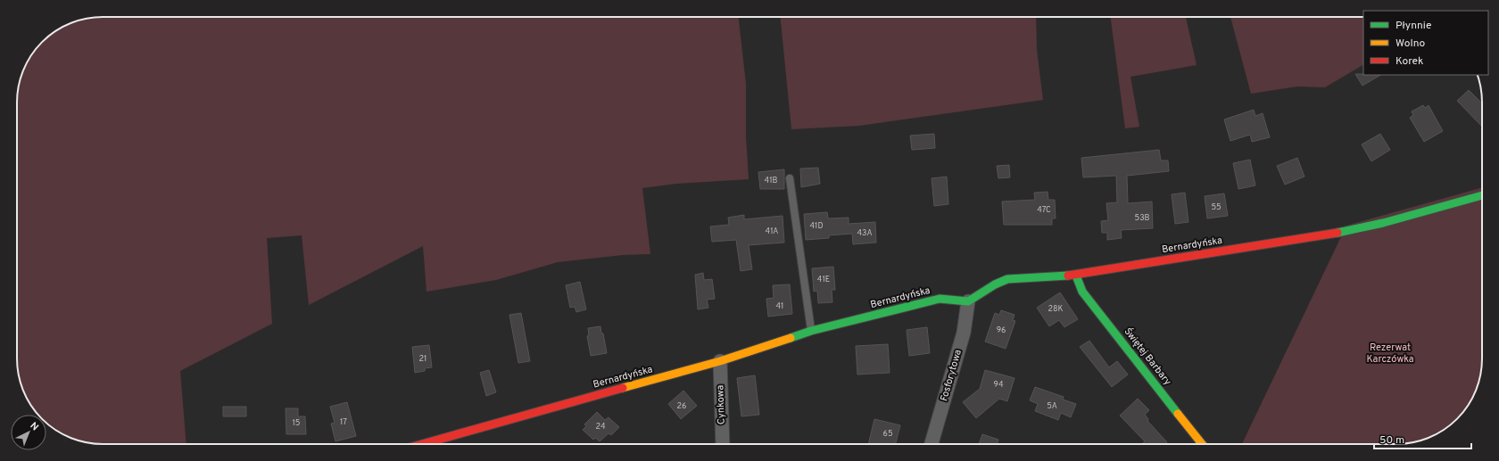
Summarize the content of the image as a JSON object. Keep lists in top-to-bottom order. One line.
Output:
{"streets":{"street":["Bernardyńska","Świętej Barbary","Fosforytowa","Cynkowa"]},"crossings":[["Bernardyńska","Świętej Barbary"],["Bernardyńska","Fosforytowa"],["Bernardyńska","Cynkowa"]],"parks":["Rezerwat Karczówka"],"house_numbers":["41B","55","47C","53B","41D","41A","43A","41E","41","28K","96","21","94","26","5A","17","15","24","65"],"legend":["Płynnie","Wolno","Korek"],"scale_bar":"50 m","north":"top right"}
